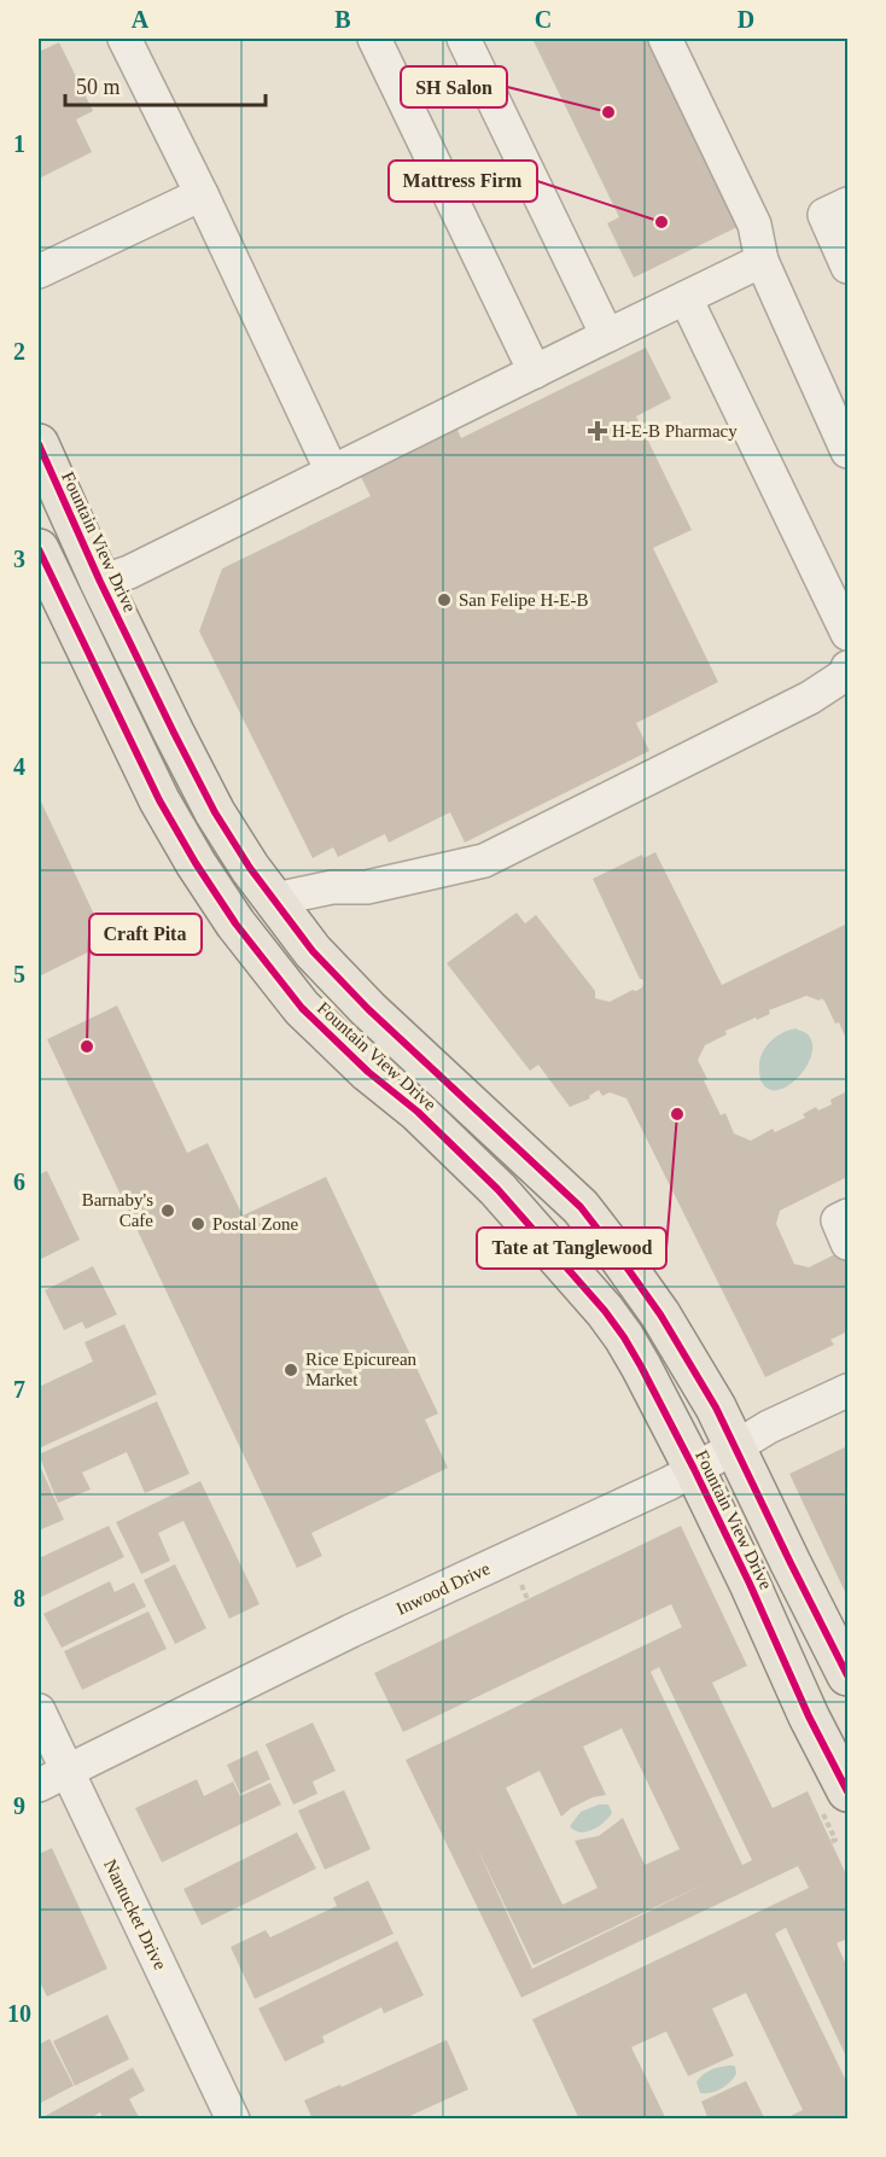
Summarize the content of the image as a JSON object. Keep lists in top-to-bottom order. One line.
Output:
{"streets":{"main road":["Fountain View Drive"],"street":["Inwood Drive","Nantucket Drive"]},"crossings":[["Fountain View Drive","Inwood Drive"],["Inwood Drive","Nantucket Drive"]],"places":{"other":["SH Salon","Mattress Firm","San Felipe H-E-B","Craft Pita","Tate at Tanglewood","Barnaby's Cafe","Postal Zone","Rice Epicurean Market"],"health":["H-E-B Pharmacy"]},"scale_bar":"50 m","grid":{"columns":["A","B","C","D"],"rows":["1","2","3","4","5","6","7","8","9","10"]}}
